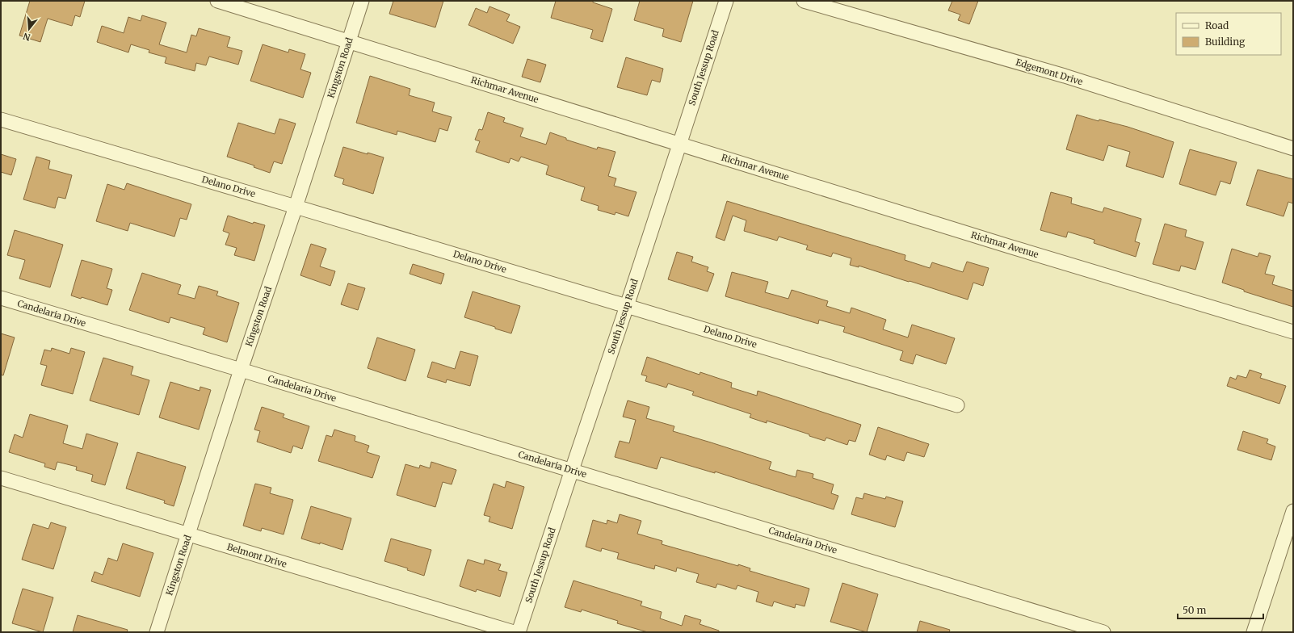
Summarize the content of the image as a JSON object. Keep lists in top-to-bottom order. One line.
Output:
{"streets":{"street":["Kingston Road","South Jessup Road","Edgemont Drive","Richmar Avenue","Delano Drive","Candelaria Drive","Belmont Drive"]},"crossings":[["Kingston Road","Richmar Avenue"],["Kingston Road","Delano Drive"],["Kingston Road","Candelaria Drive"],["Kingston Road","Belmont Drive"],["South Jessup Road","Richmar Avenue"],["South Jessup Road","Delano Drive"],["South Jessup Road","Candelaria Drive"]],"legend":["Road","Building"],"scale_bar":"50 m","north":"bottom"}
